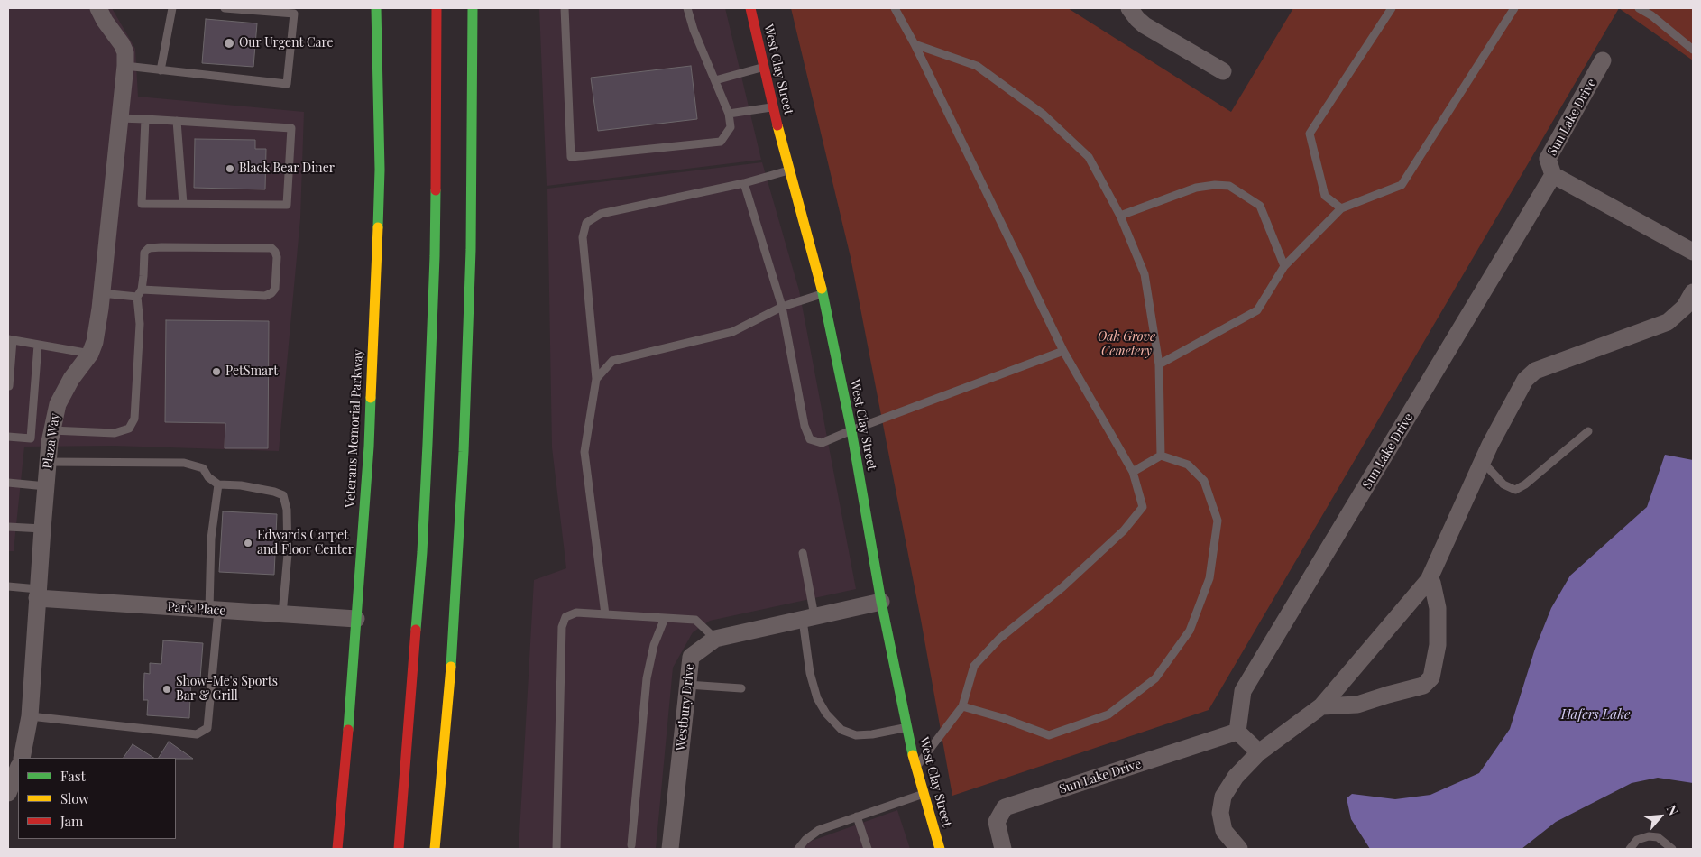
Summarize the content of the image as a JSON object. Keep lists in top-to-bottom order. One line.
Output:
{"streets":{"main road":["West Clay Street","Veterans Memorial Parkway"],"street":["Sun Lake Drive","Plaza Way","Park Place","Westbury Drive"]},"crossings":[["West Clay Street","Westbury Drive"],["Veterans Memorial Parkway","Park Place"],["Plaza Way","Park Place"]],"water":["Hafers Lake"],"parks":["Oak Grove Cemetery"],"places":["Our Urgent Care","Black Bear Diner","PetSmart","Edwards Carpet and Floor Center","Show-Me's Sports Bar & Grill"],"legend":["Fast","Slow","Jam"],"north":"top right"}
